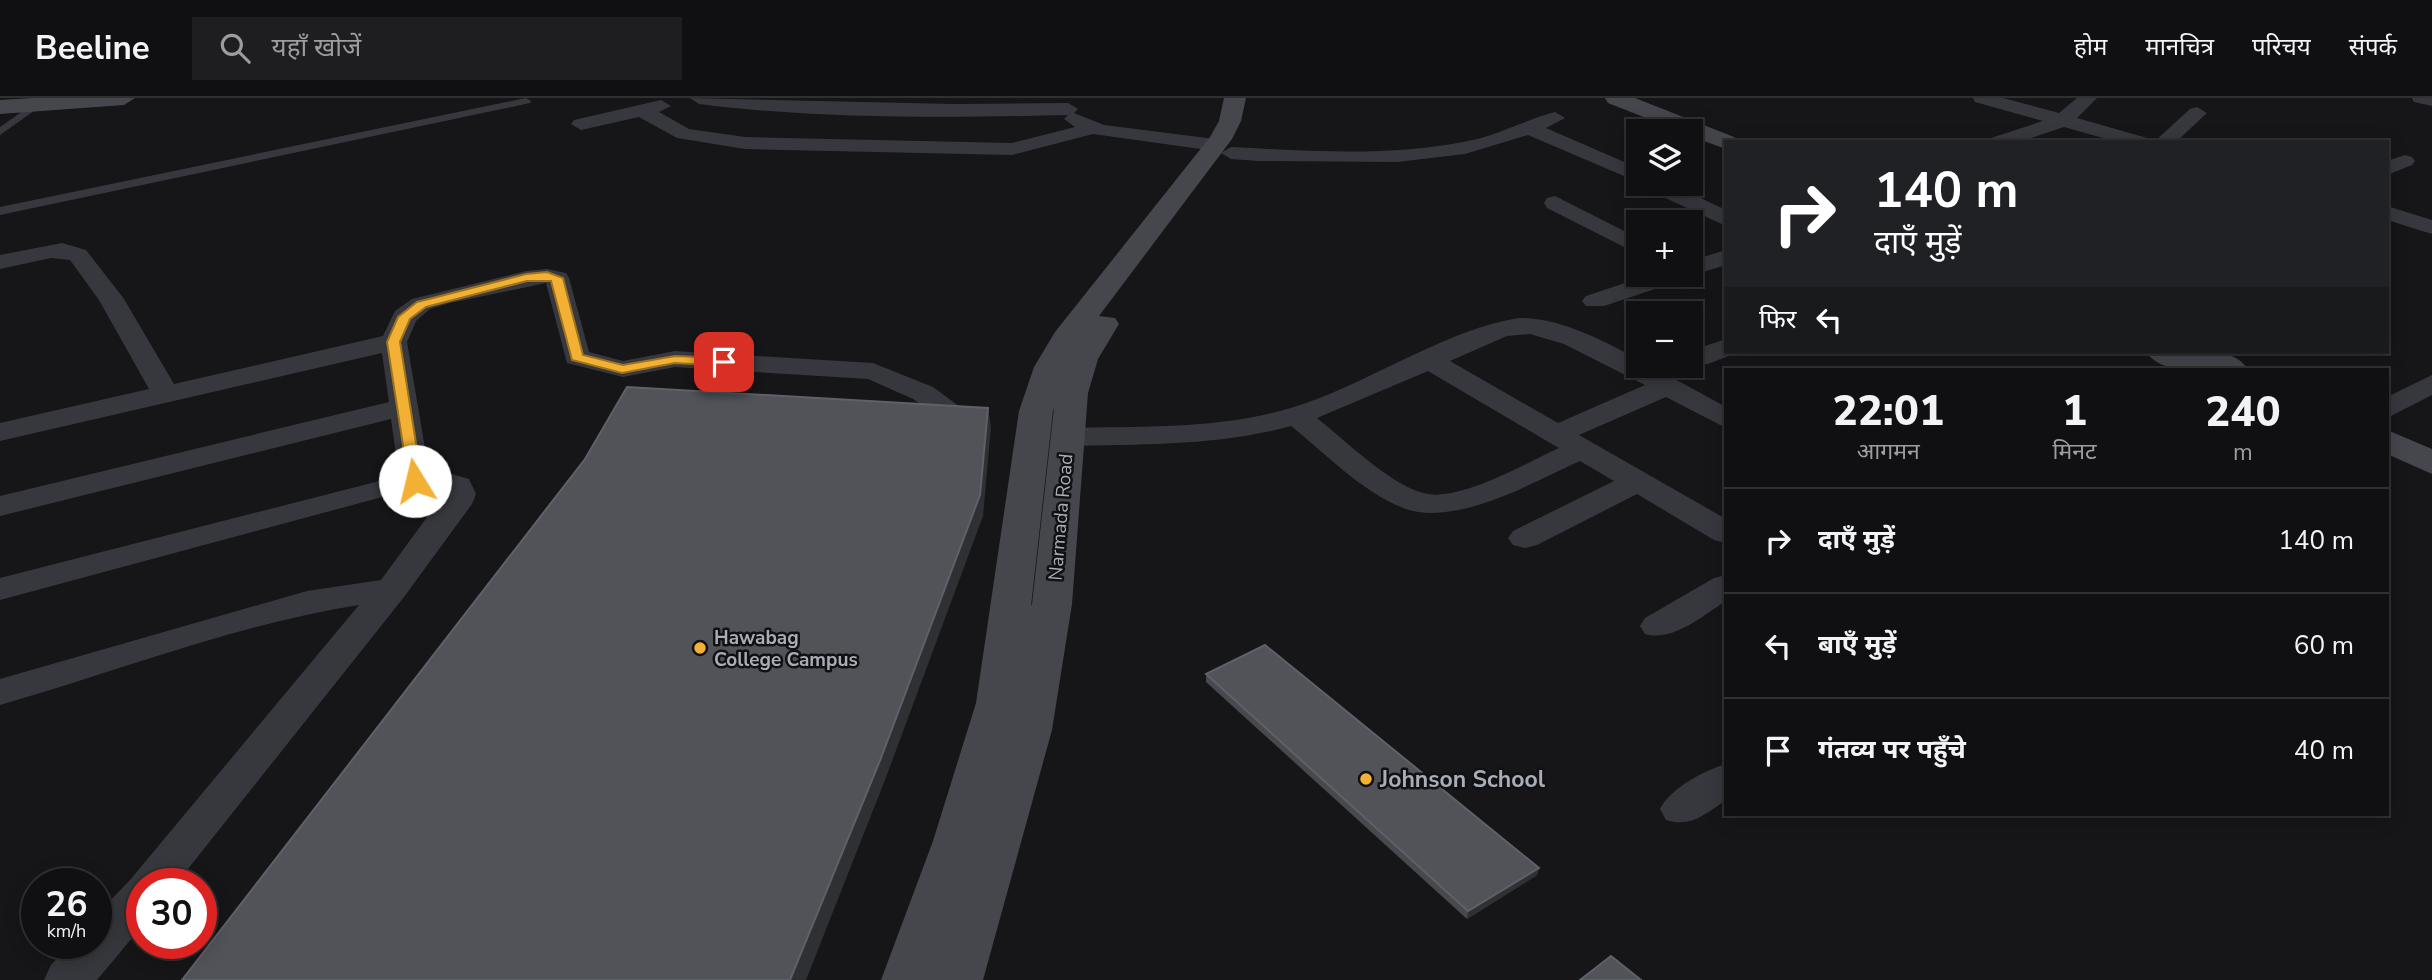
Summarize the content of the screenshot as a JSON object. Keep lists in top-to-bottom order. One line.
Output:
{"streets":{"street":["Narmada Road"]},"places":["Hawabag College Campus","Johnson School"],"page":{"header":"Beeline","search":"यहाँ खोजें","nav":["होम","मानचित्र","परिचय","संपर्क"],"map_buttons":["+","−"],"turn":["140 m","दाएँ मुड़ें"],"then":"फिर","eta":["22:01","आगमन","1","मिनट","240","m"],"list":[{"name":"दाएँ मुड़ें","value":"140 m"},{"name":"बाएँ मुड़ें","value":"60 m"},{"name":"गंतव्य पर पहुँचे","value":"40 m"}],"speed":"26 km/h","limit":"30"}}
